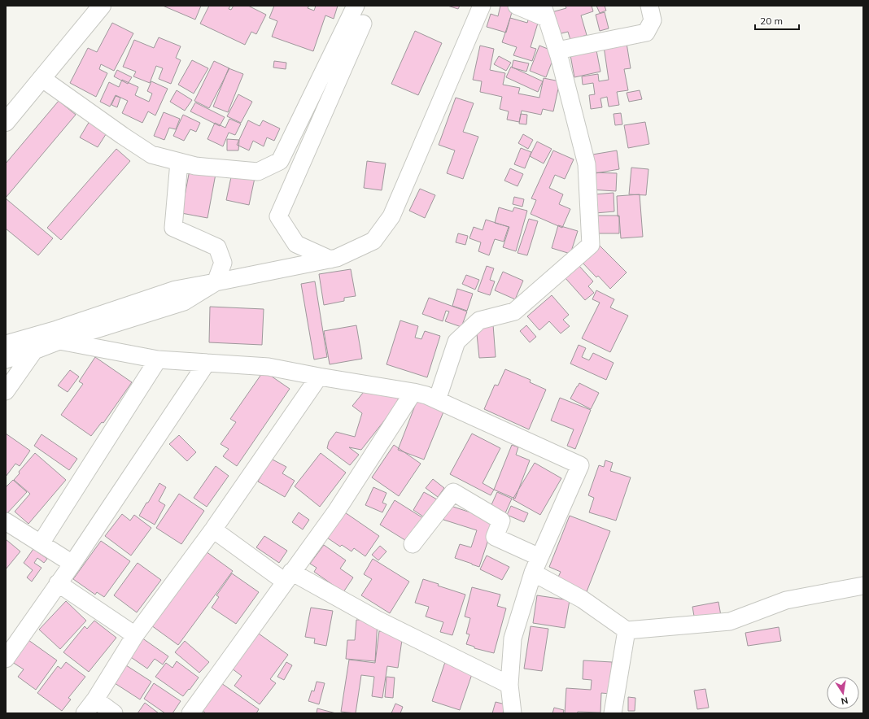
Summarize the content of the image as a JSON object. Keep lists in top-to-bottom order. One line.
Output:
{"scale_bar":"20 m","north":"bottom"}
